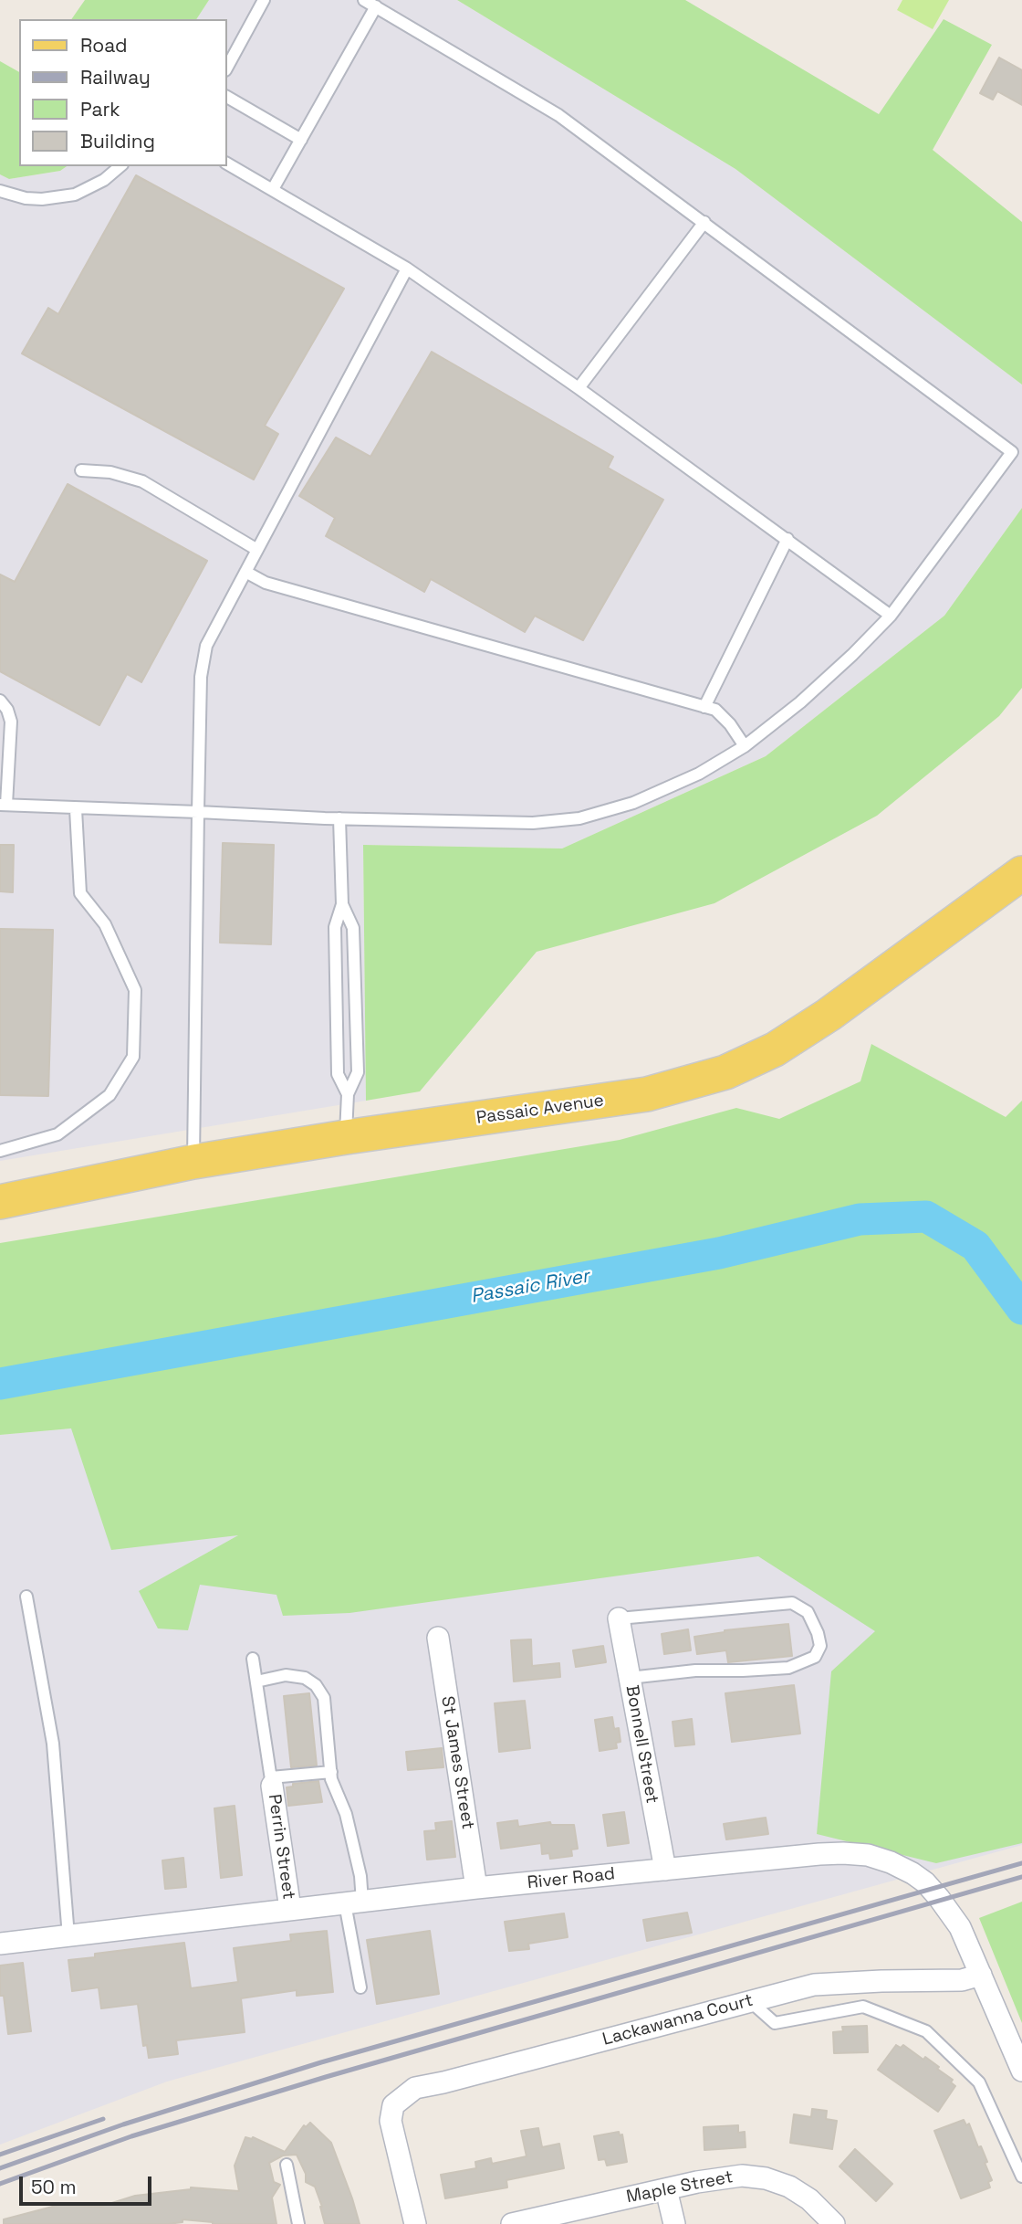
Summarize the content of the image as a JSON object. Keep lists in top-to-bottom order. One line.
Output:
{"streets":{"main road":["Passaic Avenue"],"street":["Bonnell Street","St James Street","Perrin Street","River Road","Lackawanna Court","Maple Street"]},"crossings":[["Bonnell Street","River Road"],["St James Street","River Road"],["Perrin Street","River Road"],["River Road","Lackawanna Court"]],"water":["Passaic River"],"legend":["Road","Railway","Park","Building"],"scale_bar":"50 m"}
